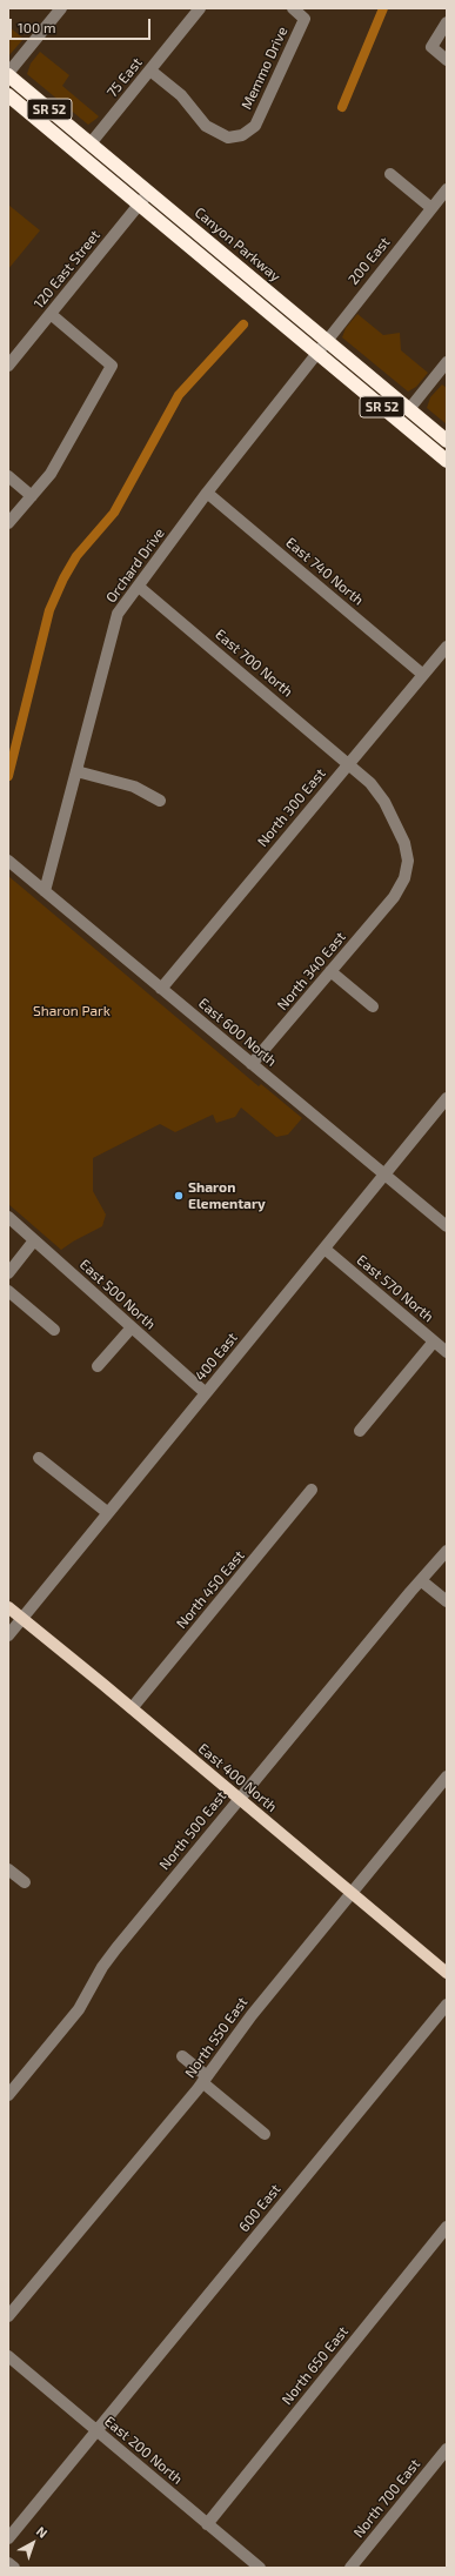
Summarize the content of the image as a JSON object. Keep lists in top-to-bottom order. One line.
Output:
{"streets":{"highway":["SR 52","Canyon Parkway"],"main road":["East 400 North"],"street":["Memmo Drive","75 East","200 East","120 East Street","Orchard Drive","East 740 North","East 700 North","North 300 East","North 340 East","East 600 North","East 570 North","East 500 North","400 East","North 450 East","North 500 East","North 550 East","600 East","North 650 East","East 200 North","North 700 East"]},"crossings":[["Memmo Drive","75 East"],["75 East","Canyon Parkway"],["SR 52","200 East"],["SR 52","120 East Street"],["SR 52","Orchard Drive"],["Canyon Parkway","200 East"],["Canyon Parkway","120 East Street"],["200 East","Orchard Drive"],["Orchard Drive","East 740 North"],["Orchard Drive","East 700 North"],["Orchard Drive","East 600 North"],["East 740 North","North 300 East"],["East 700 North","North 300 East"],["East 700 North","North 340 East"],["North 300 East","East 600 North"],["North 340 East","East 600 North"],["East 600 North","400 East"],["East 570 North","400 East"],["East 500 North","400 East"],["400 East","East 400 North"],["North 450 East","East 400 North"],["East 400 North","North 500 East"],["East 400 North","North 550 East"],["600 East","East 200 North"],["North 650 East","East 200 North"]],"parks":["Sharon Park"],"places":["Sharon Elementary"],"scale_bar":"100 m","north":"top right"}
